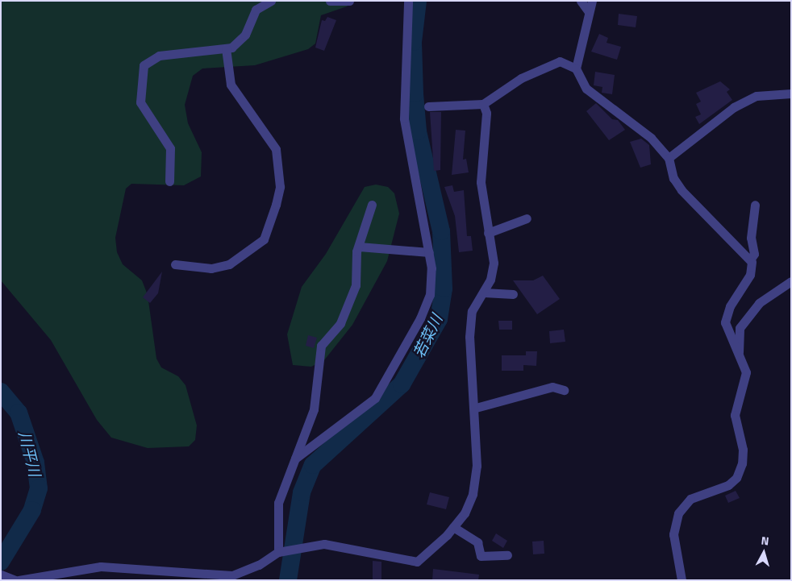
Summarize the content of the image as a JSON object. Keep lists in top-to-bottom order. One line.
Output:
{"water":["若菜川","川平川"],"north":"top"}
